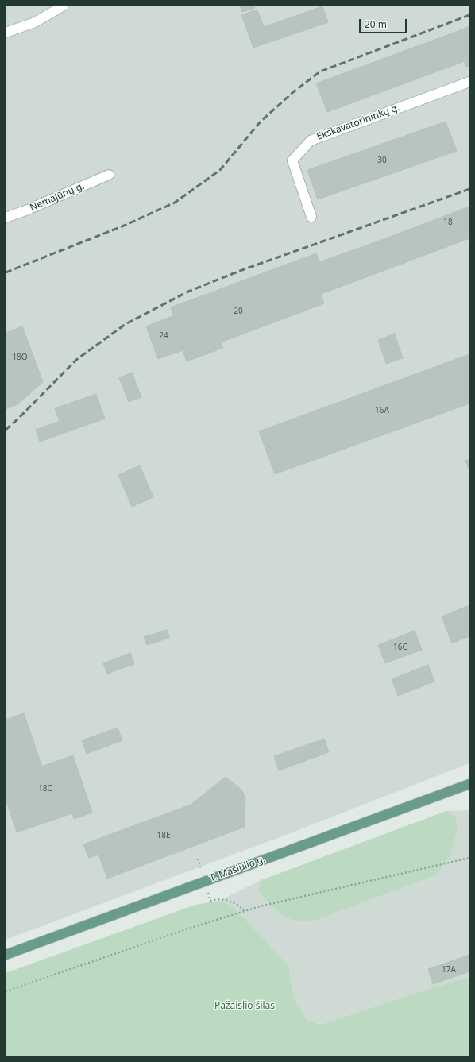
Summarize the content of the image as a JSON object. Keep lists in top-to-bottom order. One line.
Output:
{"streets":{"main road":["T. Masiulio g."],"street":["Ekskavatorininkų g.","Nemajūnų g."]},"parks":["Pažaislio šilas"],"house_numbers":["30","18","20","24","18O","16A","16C","18C","18E","17A"],"scale_bar":"20 m"}
